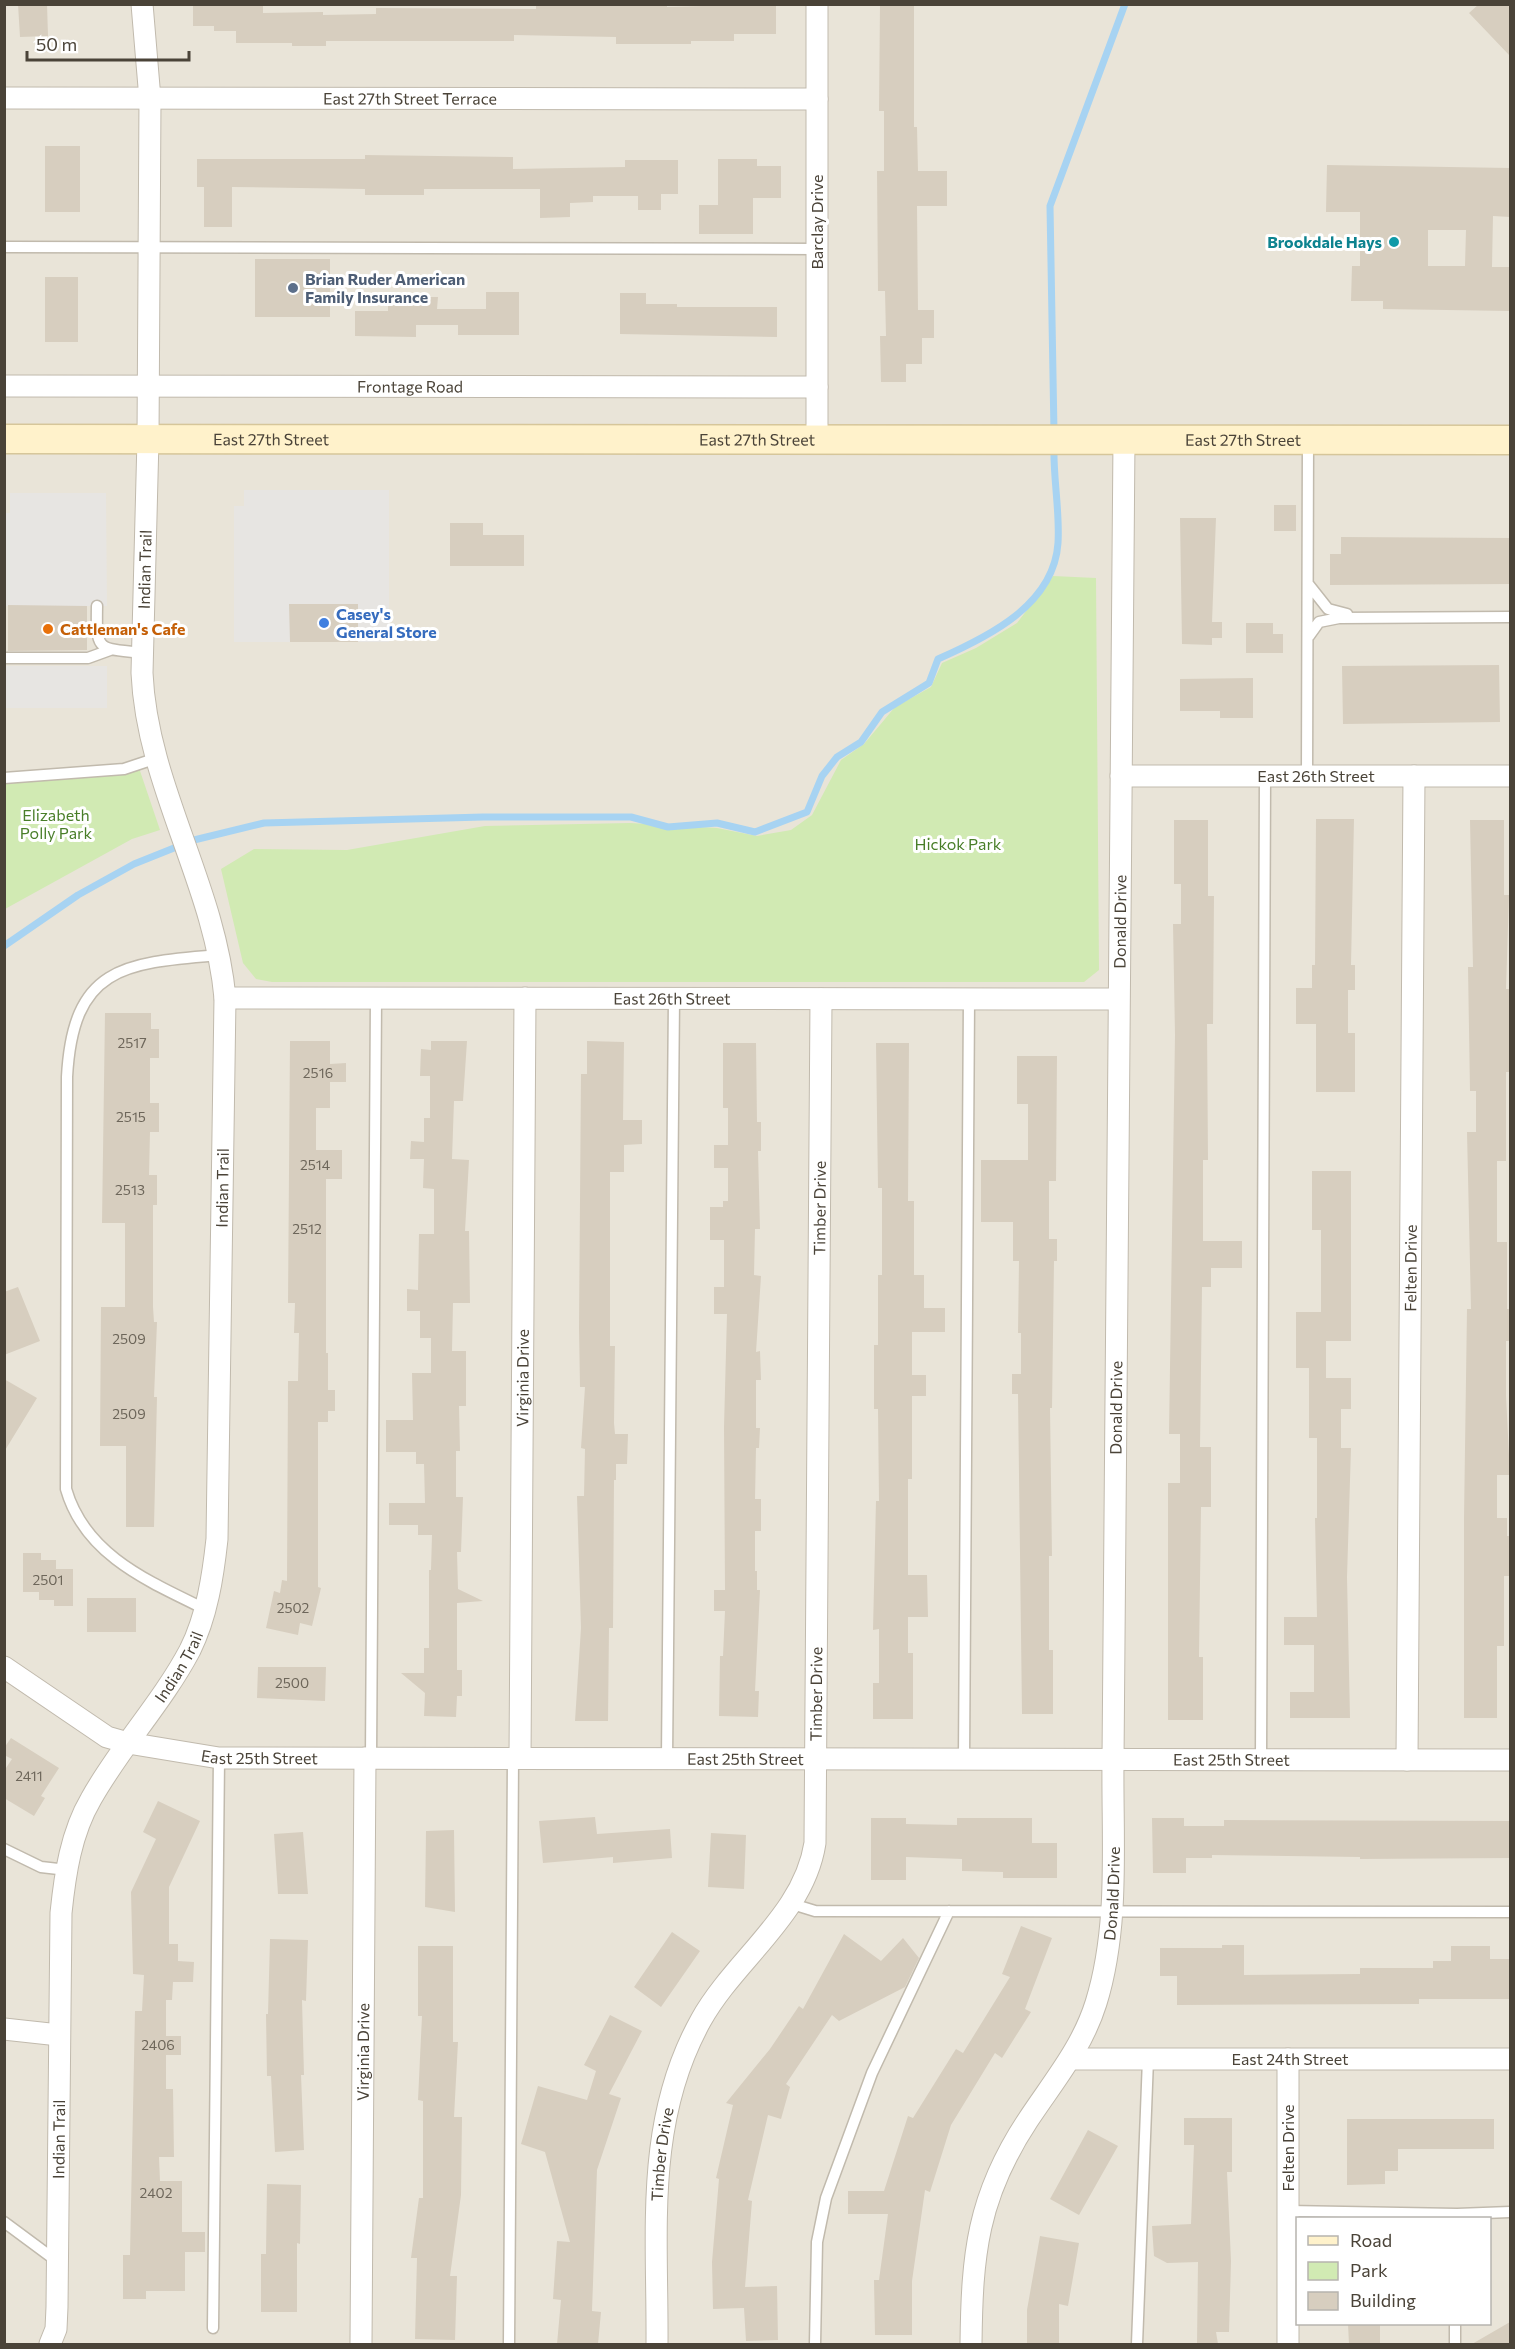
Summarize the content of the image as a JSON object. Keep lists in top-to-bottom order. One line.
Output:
{"streets":{"main road":["East 27th Street"],"street":["East 27th Street Terrace","Barclay Drive","Frontage Road","Indian Trail","East 26th Street","Donald Drive","Timber Drive","Felten Drive","Virginia Drive","East 25th Street","East 24th Street"]},"crossings":[["East 27th Street Terrace","Barclay Drive"],["East 27th Street Terrace","Indian Trail"],["Barclay Drive","Frontage Road"],["Barclay Drive","East 27th Street"],["Frontage Road","Indian Trail"],["East 27th Street","Indian Trail"],["East 27th Street","Donald Drive"],["Indian Trail","East 26th Street"],["Indian Trail","East 25th Street"],["East 26th Street","Donald Drive"],["East 26th Street","Timber Drive"],["East 26th Street","Felten Drive"],["East 26th Street","Virginia Drive"],["Donald Drive","East 25th Street"],["Donald Drive","East 24th Street"],["Timber Drive","East 25th Street"],["Felten Drive","East 25th Street"],["Felten Drive","East 24th Street"],["Virginia Drive","East 25th Street"]],"parks":["Elizabeth Polly Park","Hickok Park"],"places":["Brookdale Hays","Brian Ruder American Family Insurance","Casey's General Store","Cattleman's Cafe"],"house_numbers":["2517","2516","2515","2514","2513","2512","2509","2509","2501","2502","2500","2411","2406","2402"],"legend":["Road","Park","Building"],"scale_bar":"50 m"}
